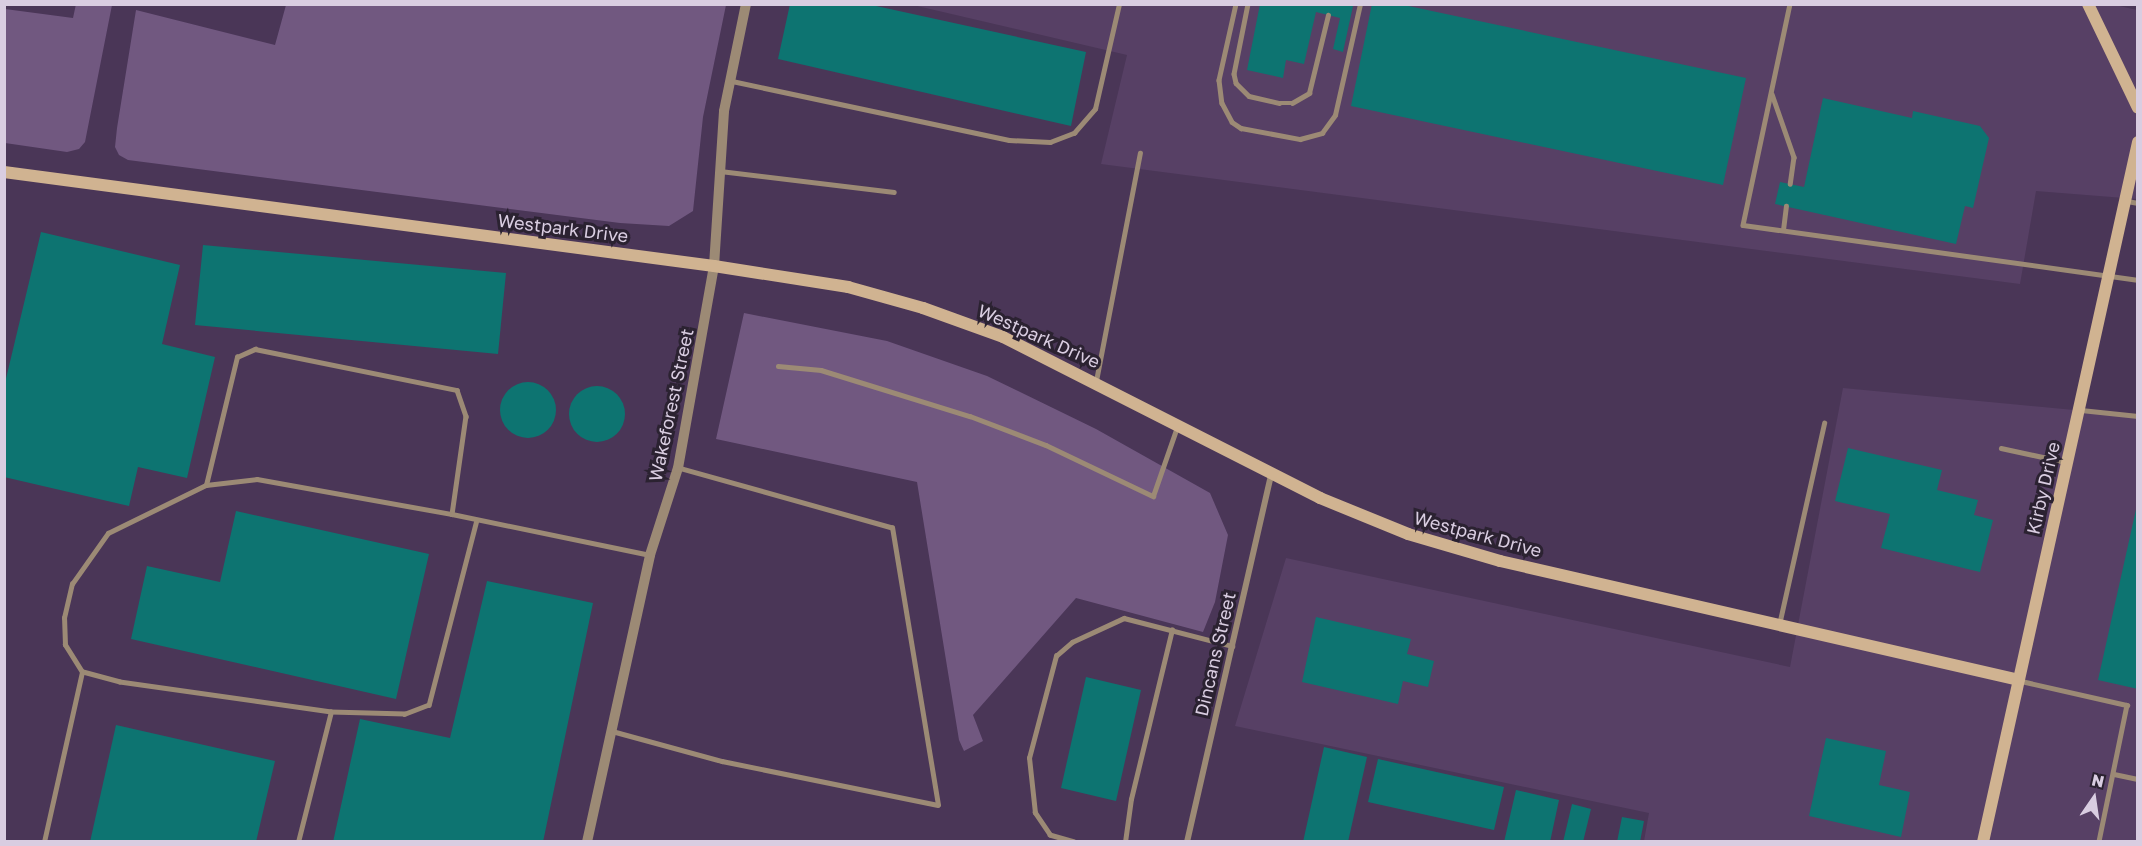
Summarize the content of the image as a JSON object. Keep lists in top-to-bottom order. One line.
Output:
{"streets":{"main road":["Westpark Drive","Kirby Drive"],"street":["Wakeforest Street","Dincans Street"]},"crossings":[["Westpark Drive","Wakeforest Street"],["Westpark Drive","Kirby Drive"],["Westpark Drive","Dincans Street"]],"north":"top"}
